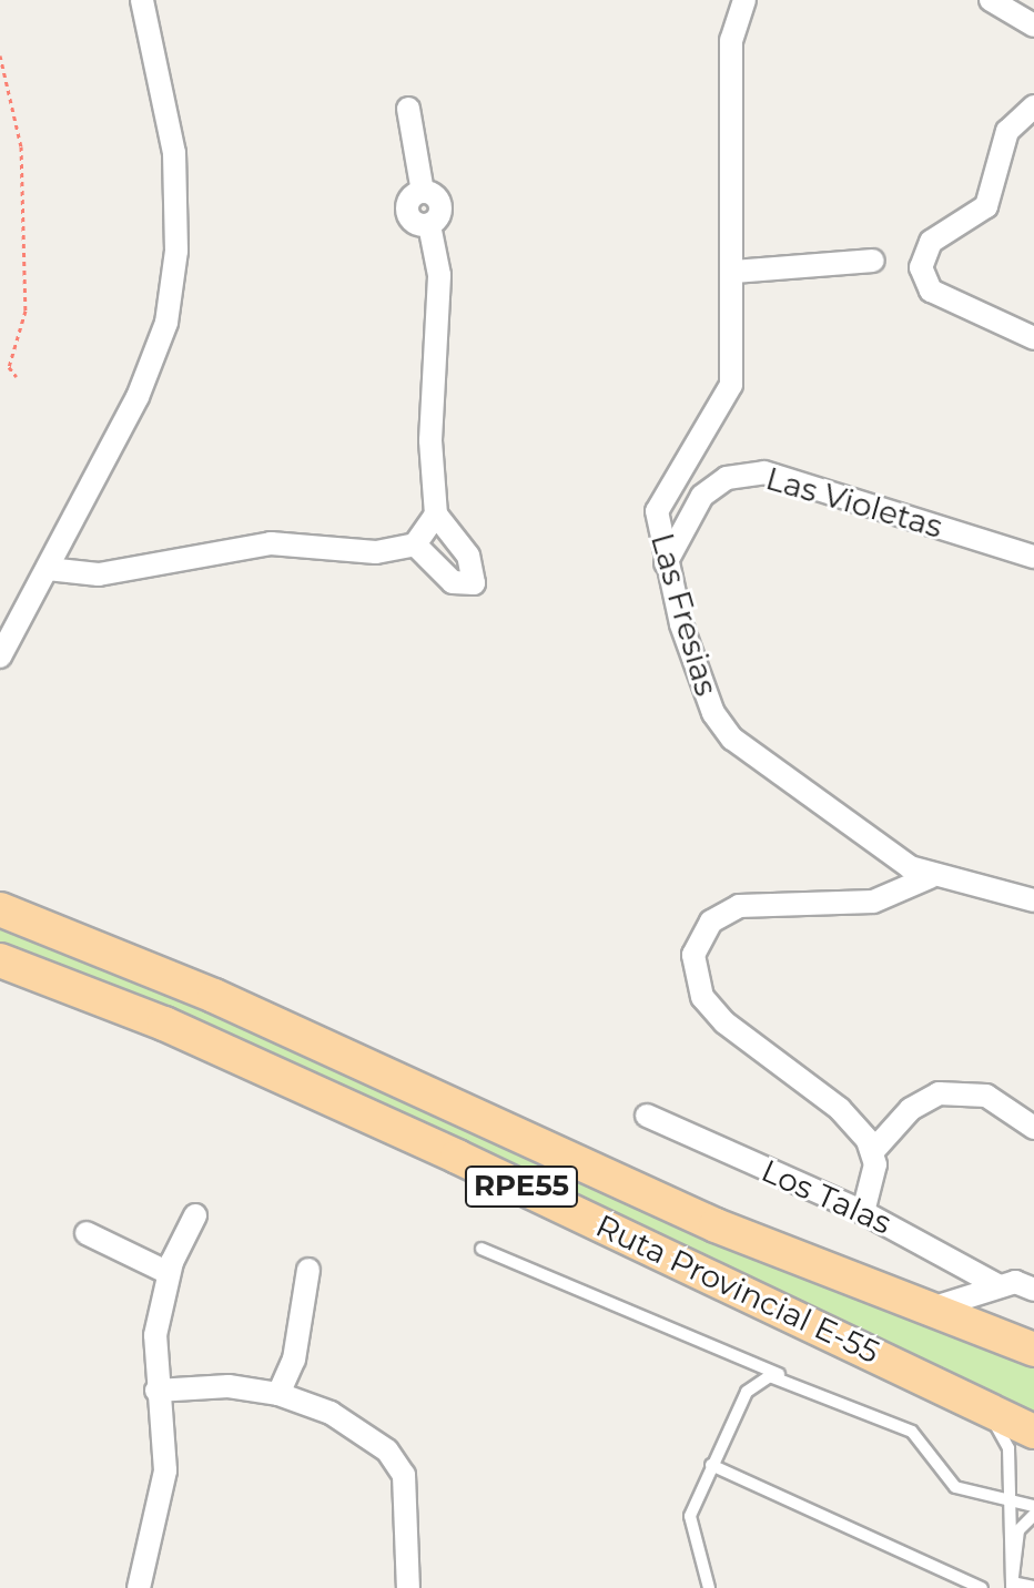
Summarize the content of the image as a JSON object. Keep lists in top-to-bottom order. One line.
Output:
{"streets":{"main road":["RPE55","Ruta Provincial E-55"],"street":["Las Violetas","Las Fresias","Los Talas"]},"crossings":[["Las Violetas","Las Fresias"],["RPE55","Ruta Provincial E-55"]]}
